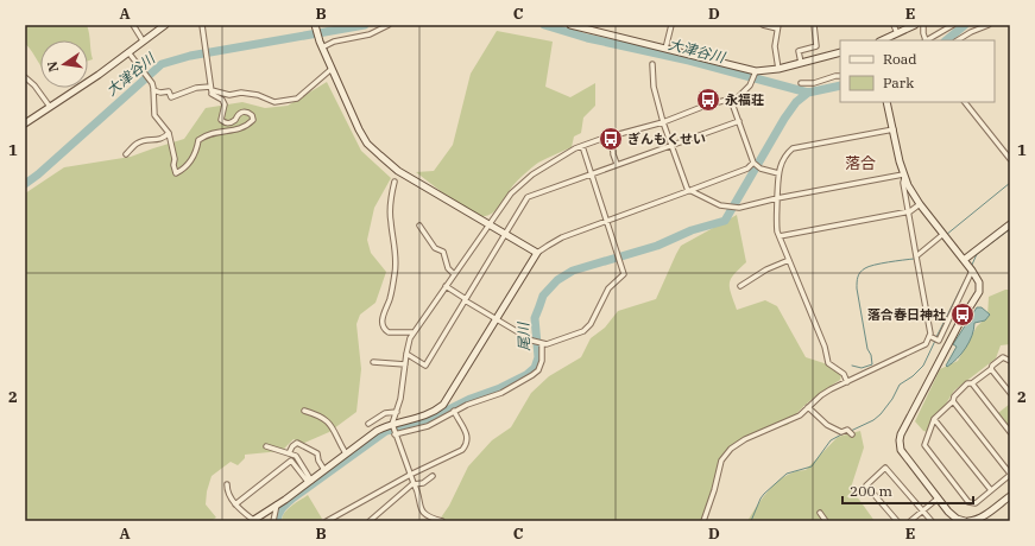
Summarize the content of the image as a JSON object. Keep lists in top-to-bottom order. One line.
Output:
{"districts":["落合"],"water":["大津谷川","尾川"],"places":{"bus stop":["永福荘","ぎんもくせい","落合春日神社"]},"legend":["Road","Park"],"scale_bar":"200 m","north":"left","grid":{"columns":["A","B","C","D","E"],"rows":["1","2"]}}
